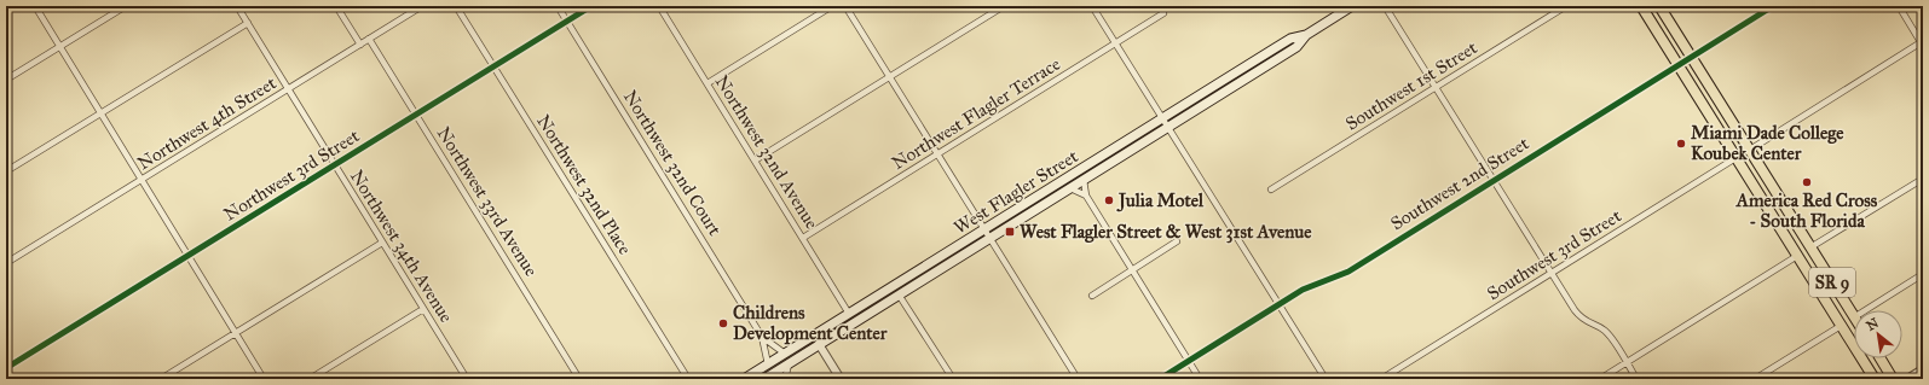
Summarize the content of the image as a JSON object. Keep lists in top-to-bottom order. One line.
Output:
{"streets":{"highway":["SR 9"],"main road":["West Flagler Street"],"street":["Southwest 1st Street","Northwest Flagler Terrace","Northwest 4th Street","Northwest 32nd Avenue","Northwest 32nd Court","Northwest 3rd Street","Southwest 2nd Street","Northwest 32nd Place","Northwest 33rd Avenue","Northwest 34th Avenue","Southwest 3rd Street"]},"crossings":[["Northwest Flagler Terrace","Northwest 32nd Avenue"],["Northwest 4th Street","Northwest 33rd Avenue"],["Northwest 4th Street","Northwest 34th Avenue"],["Northwest 32nd Avenue","West Flagler Street"],["Northwest 32nd Court","Northwest 3rd Street"],["Northwest 32nd Court","West Flagler Street"],["Northwest 3rd Street","Northwest 32nd Place"],["Northwest 3rd Street","Northwest 33rd Avenue"],["Northwest 3rd Street","Northwest 34th Avenue"],["Southwest 2nd Street","SR 9"],["Southwest 3rd Street","SR 9"]],"places":{"other":["Miami Dade College Koubek Center","America Red Cross - South Florida","Julia Motel","Childrens Development Center"],"transit":["West Flagler Street & West 31st Avenue"]},"north":"top left"}
